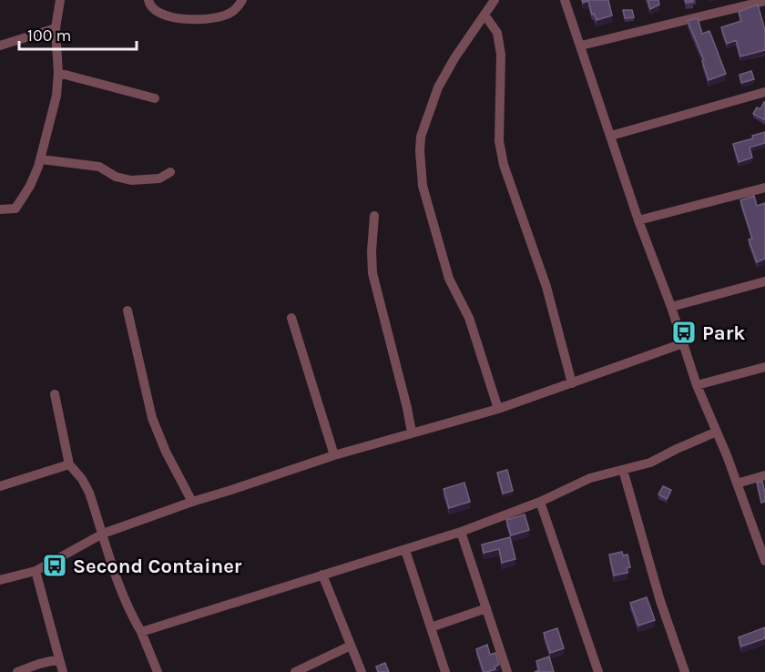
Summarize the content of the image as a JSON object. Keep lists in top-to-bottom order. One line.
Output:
{"places":{"bus stop":["Park","Second Container"]},"scale_bar":"100 m"}
